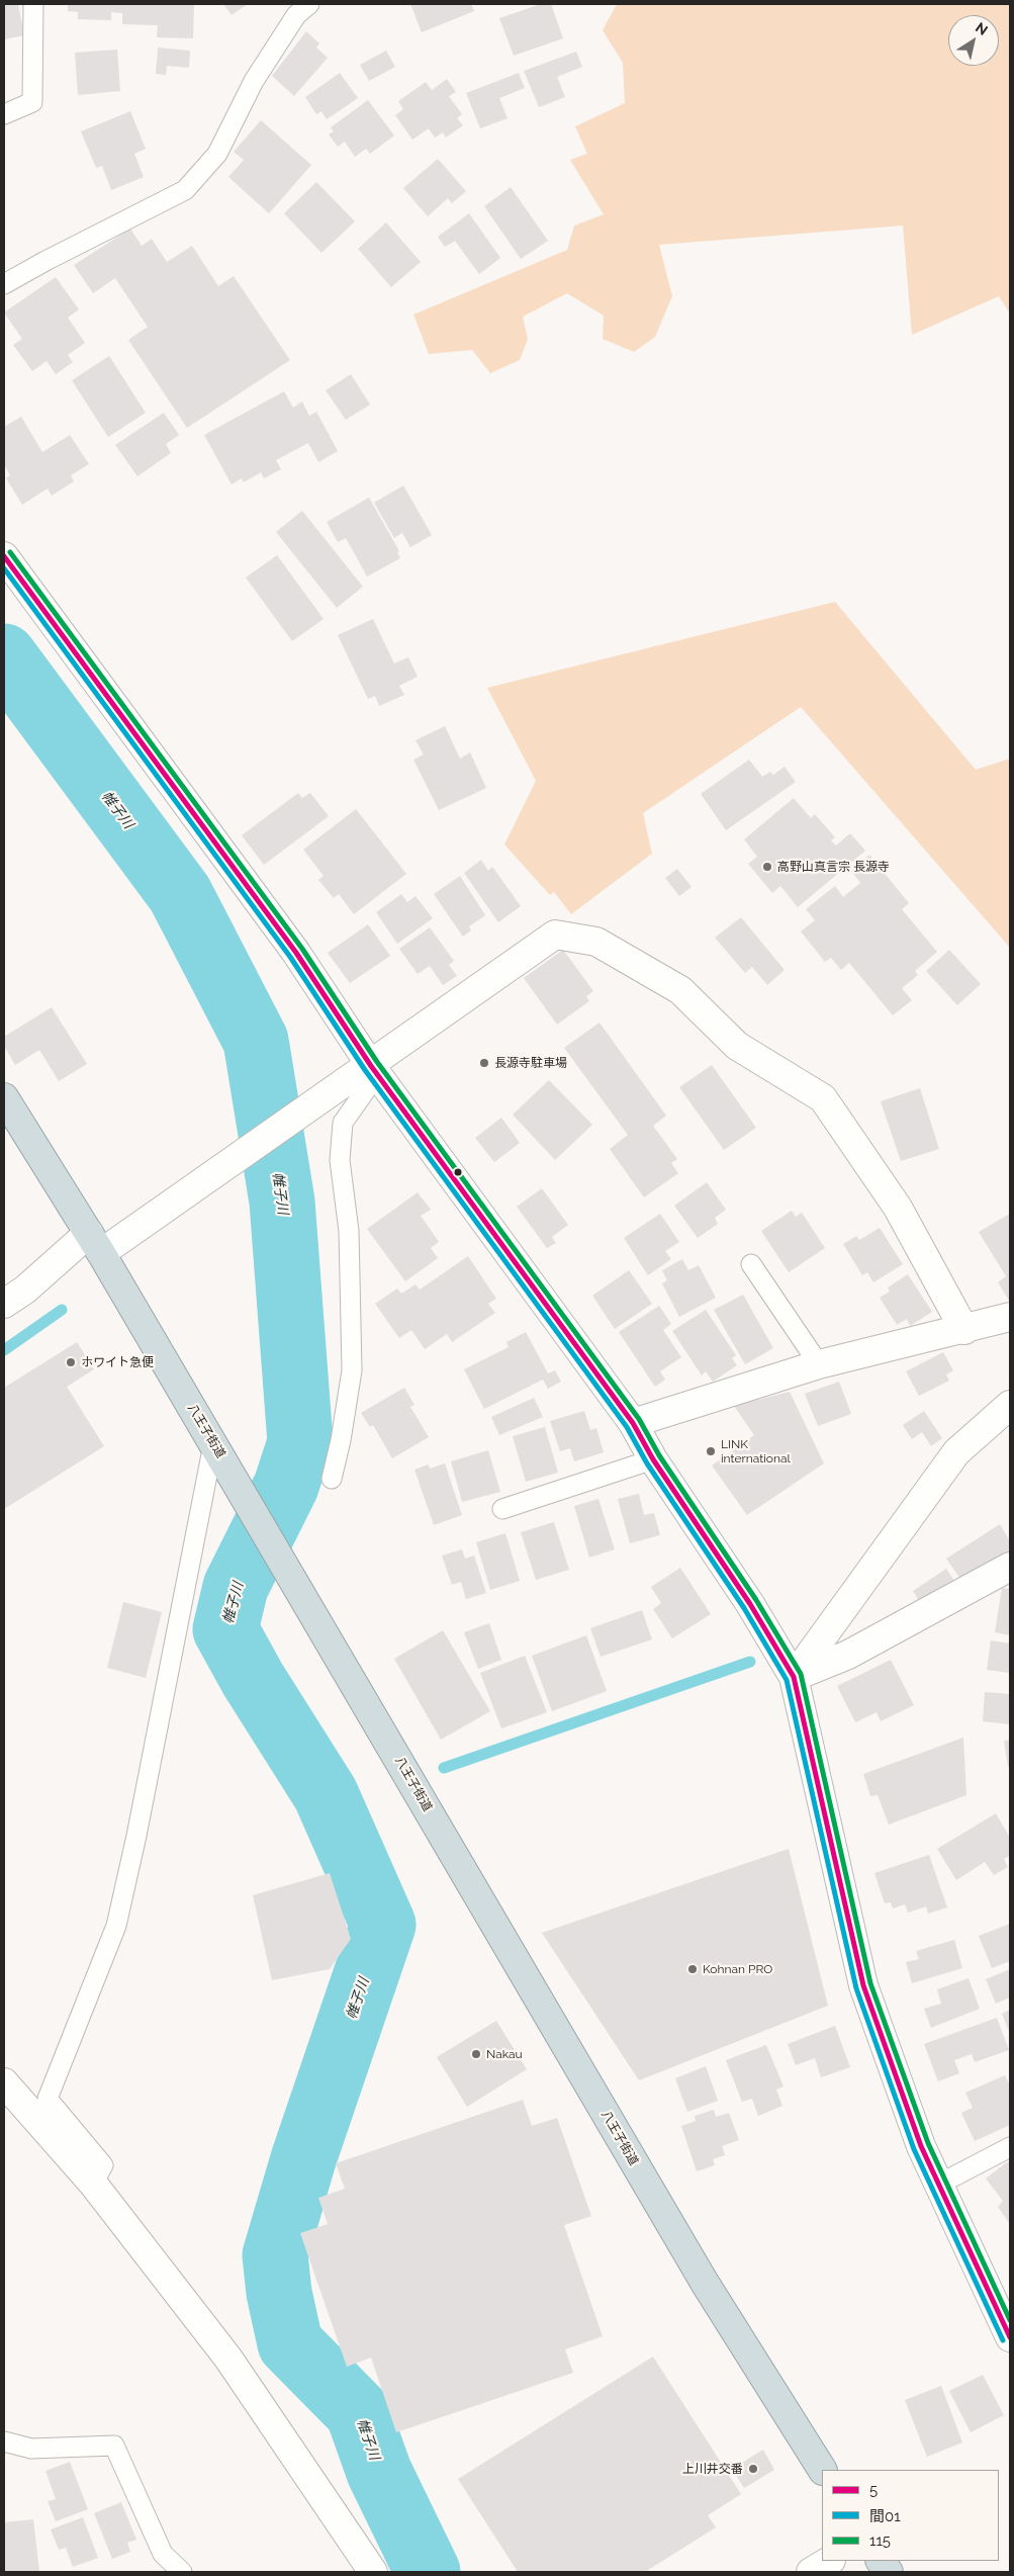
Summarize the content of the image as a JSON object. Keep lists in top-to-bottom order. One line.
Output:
{"streets":{"highway":["八王子街道"]},"water":["帷子川"],"places":["高野山真言宗 長源寺","長源寺駐車場","ホワイト急便","LINK international","Kohnan PRO","Nakau","上川井交番"],"lines":["transit line 115","transit line 5","transit line 間01"],"legend":["5","間01","115"],"north":"top right"}
